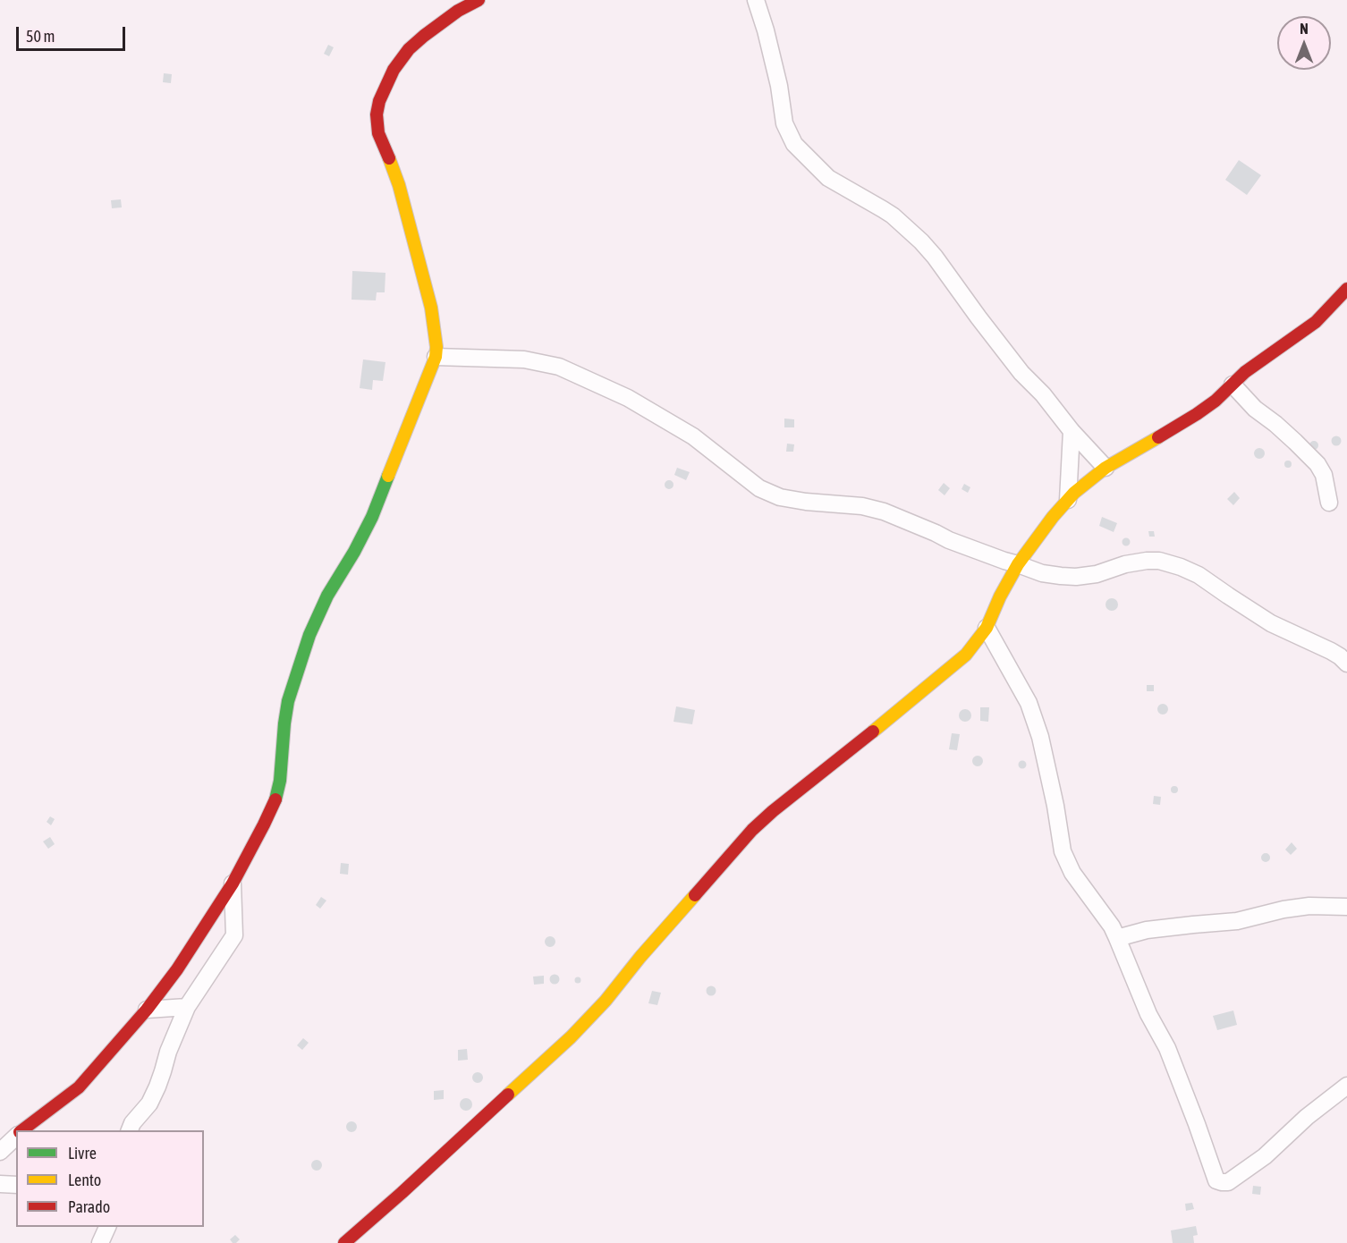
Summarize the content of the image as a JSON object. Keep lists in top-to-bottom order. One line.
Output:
{"legend":["Livre","Lento","Parado"],"scale_bar":"50 m","north":"top"}
